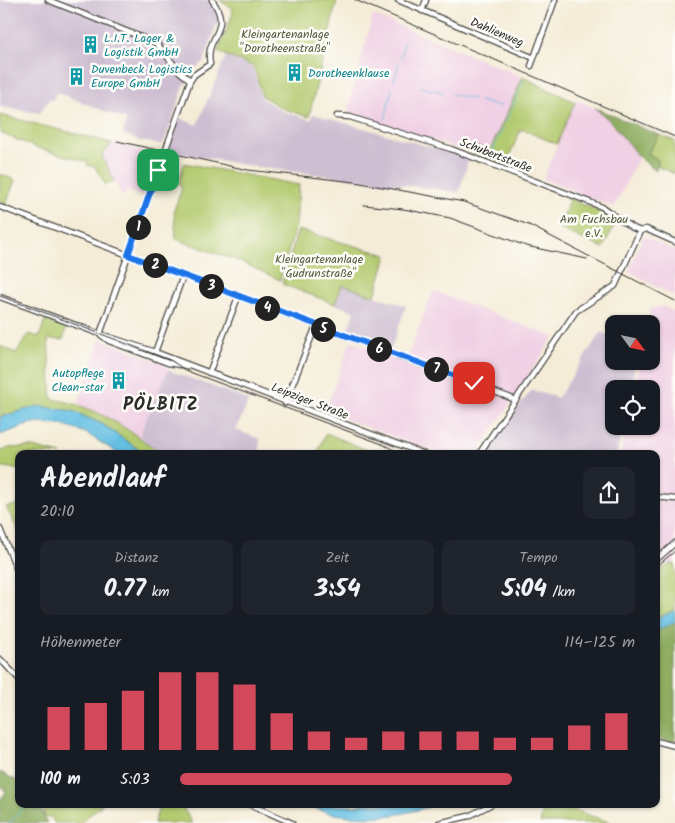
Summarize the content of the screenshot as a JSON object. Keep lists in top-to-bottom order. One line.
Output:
{"streets":{"street":["Dahlienweg","Schubertstraße","Leipziger Straße"]},"districts":["PÖLBITZ"],"parks":["Kleingartenanlage \"Dorotheenstraße\"","Am Fuchsbau e.V.","Kleingartenanlage \"Gudrunstraße\""],"places":{"building":["L.I.T. Lager & Logistik GmbH","Dorotheenklause","Duvenbeck Logistics Europe GmbH","Autopflege Clean-star"]},"north":"bottom right","page":{"pins":["1","2","3","4","5","6","7"],"heading":["Abendlauf","20:10"],"stats":[["Distanz","0.77 km"],["Zeit","3:54"],["Tempo","5:04 /km"]],"chart":["Höhenmeter","114–125 m"],"list":[{"name":"100 m","note":"5:03"}]}}
